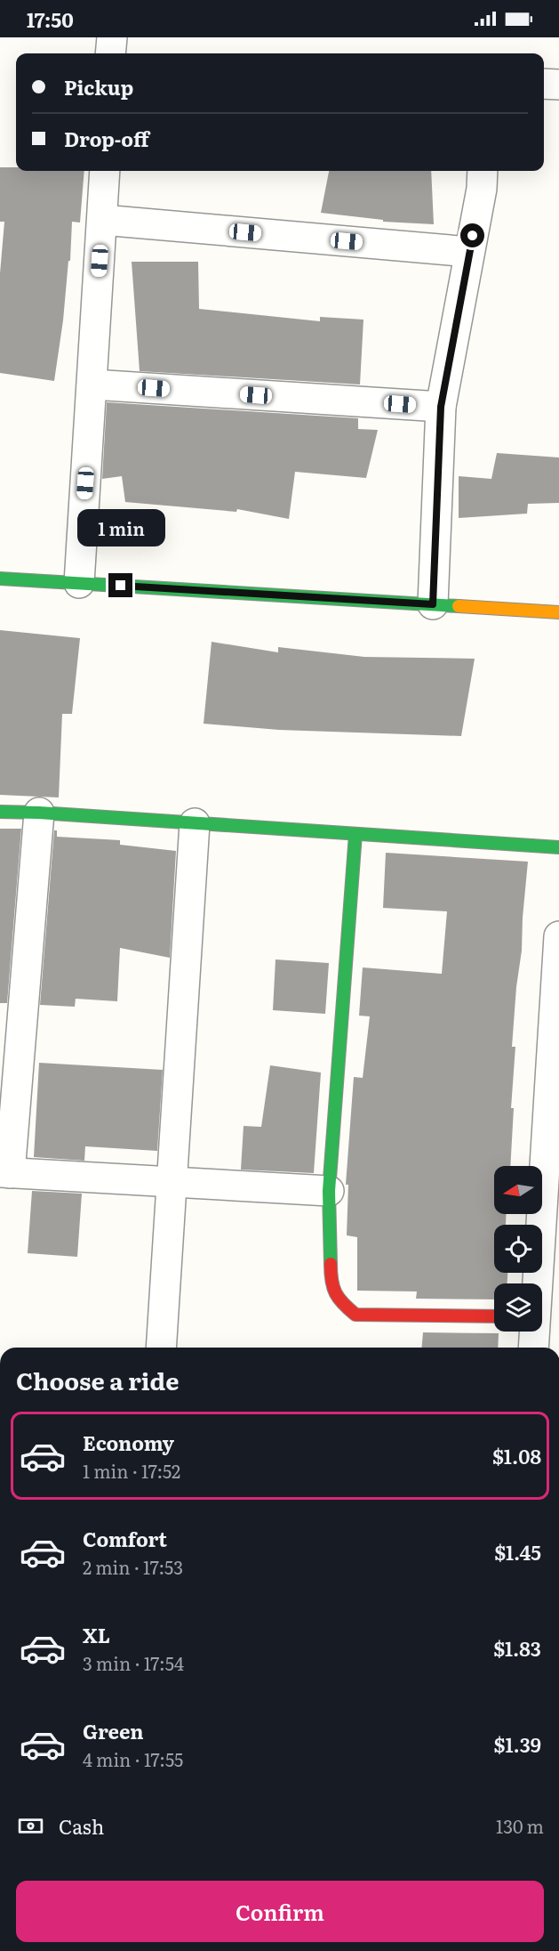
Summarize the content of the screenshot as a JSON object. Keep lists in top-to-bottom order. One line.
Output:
{"north":"left","page":{"status":"17:50","banner":["Pickup","Drop-off"],"bubble":"1 min","heading":"Choose a ride","list":[{"name":"Economy","note":"1 min · 17:52","value":"$1.08"},{"name":"Comfort","note":"2 min · 17:53","value":"$1.45"},{"name":"XL","note":"3 min · 17:54","value":"$1.83"},{"name":"Green","note":"4 min · 17:55","value":"$1.39"}],"pay":["Cash","130 m"],"buttons":"Confirm"}}
